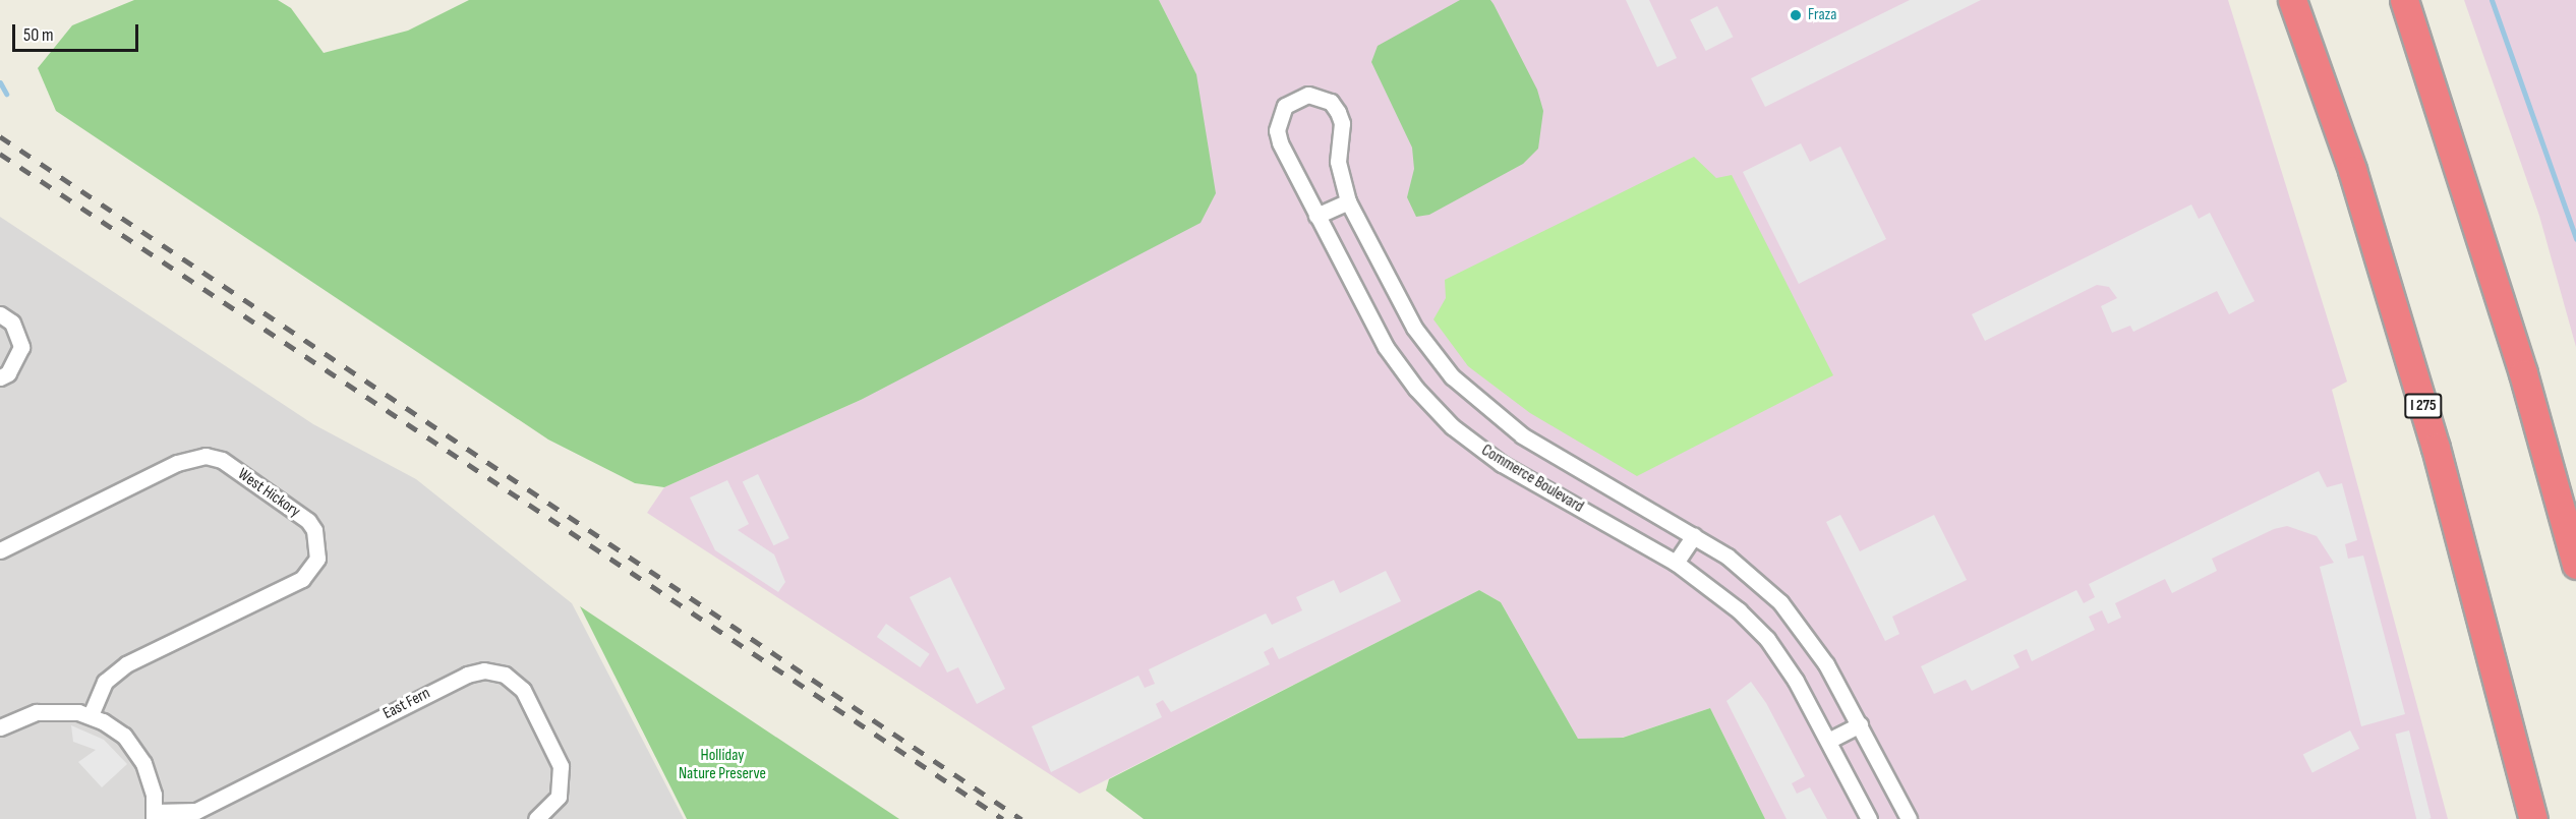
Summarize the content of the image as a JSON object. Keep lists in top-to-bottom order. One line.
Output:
{"streets":{"highway":["I 275"],"street":["Commerce Boulevard","West Hickory","East Fern"]},"parks":["Holliday Nature Preserve"],"places":["Fraza"],"scale_bar":"50 m"}
